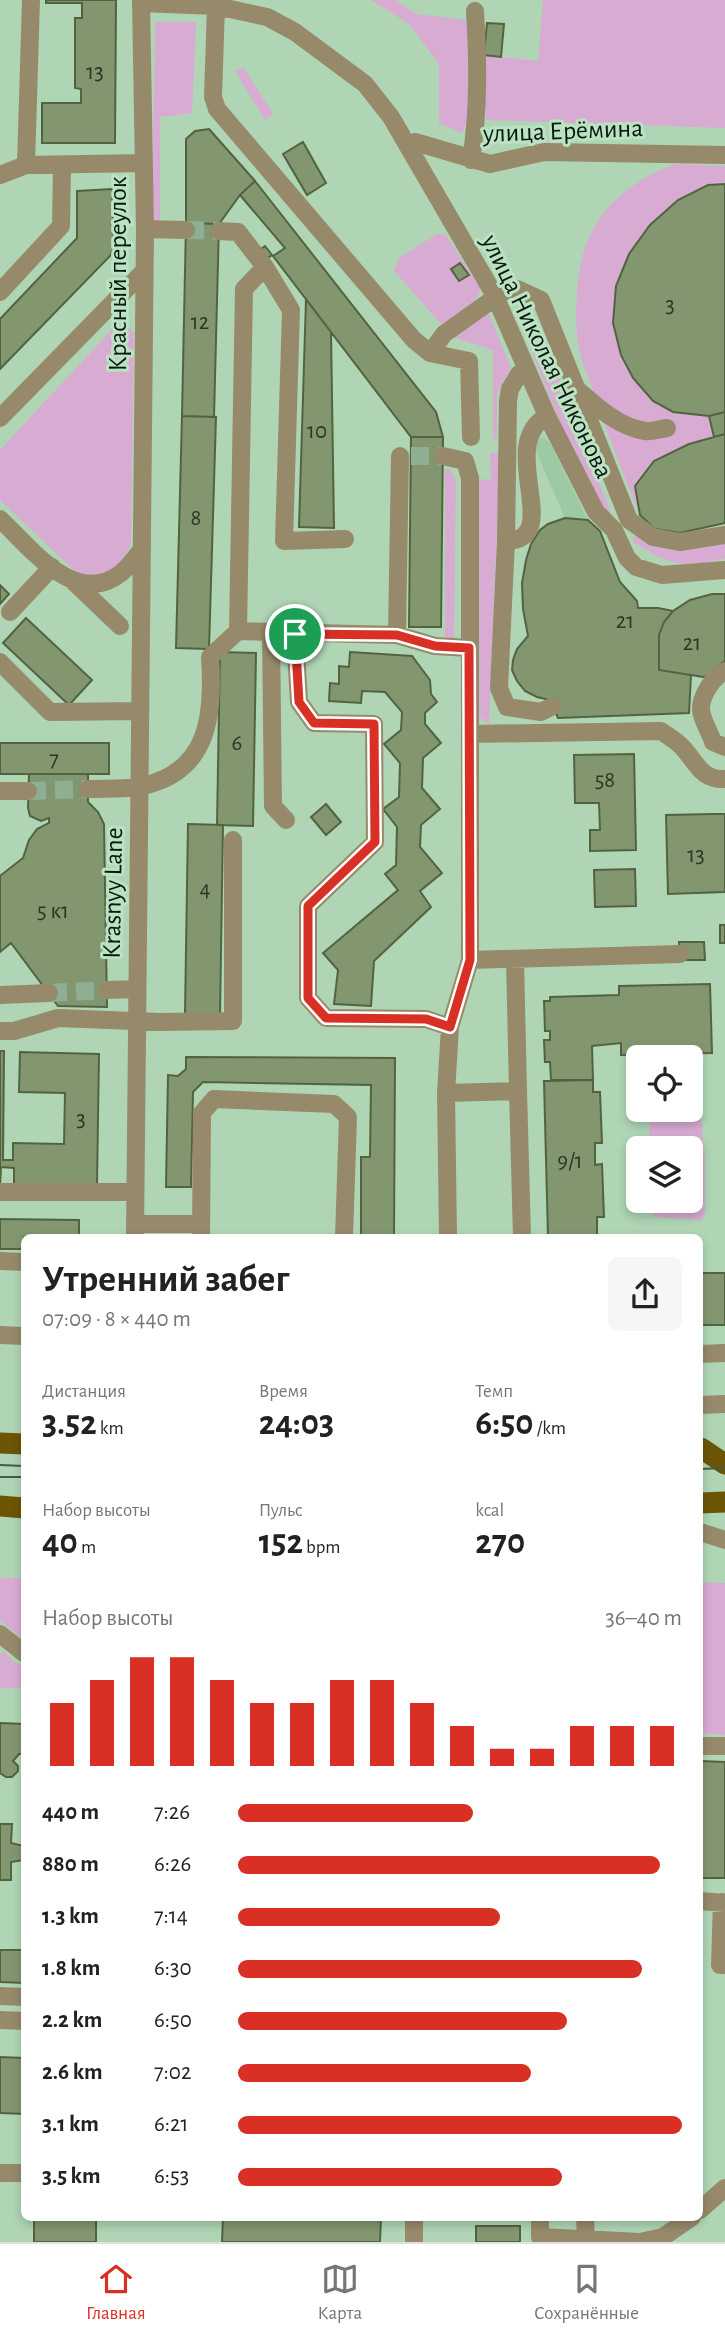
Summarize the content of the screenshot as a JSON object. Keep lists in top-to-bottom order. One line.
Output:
{"streets":{"street":["улица Ерёмина","Красный переулок","улица Николая Никонова","Krasnyy Lane"]},"crossings":[["улица Ерёмина","улица Николая Никонова"],["Красный переулок","улица Николая Никонова"],["Красный переулок","Krasnyy Lane"]],"house_numbers":["13","3","12","10","8","21","21","6","7","58","13","4","5 к1","3","9/1"],"page":{"heading":["Утренний забег","07:09 · 8 × 440 m"],"stats":[["Дистанция","3.52 km"],["Время","24:03"],["Темп","6:50 /km"],["Набор высоты","40 m"],["Пульс","152 bpm"],["kcal","270"]],"chart":["Набор высоты","36–40 m"],"list":[{"name":"440 m","note":"7:26"},{"name":"880 m","note":"6:26"},{"name":"1.3 km","note":"7:14"},{"name":"1.8 km","note":"6:30"},{"name":"2.2 km","note":"6:50"},{"name":"2.6 km","note":"7:02"},{"name":"3.1 km","note":"6:21"},{"name":"3.5 km","note":"6:53"}],"tabs":["Главная","Карта","Сохранённые"]}}
